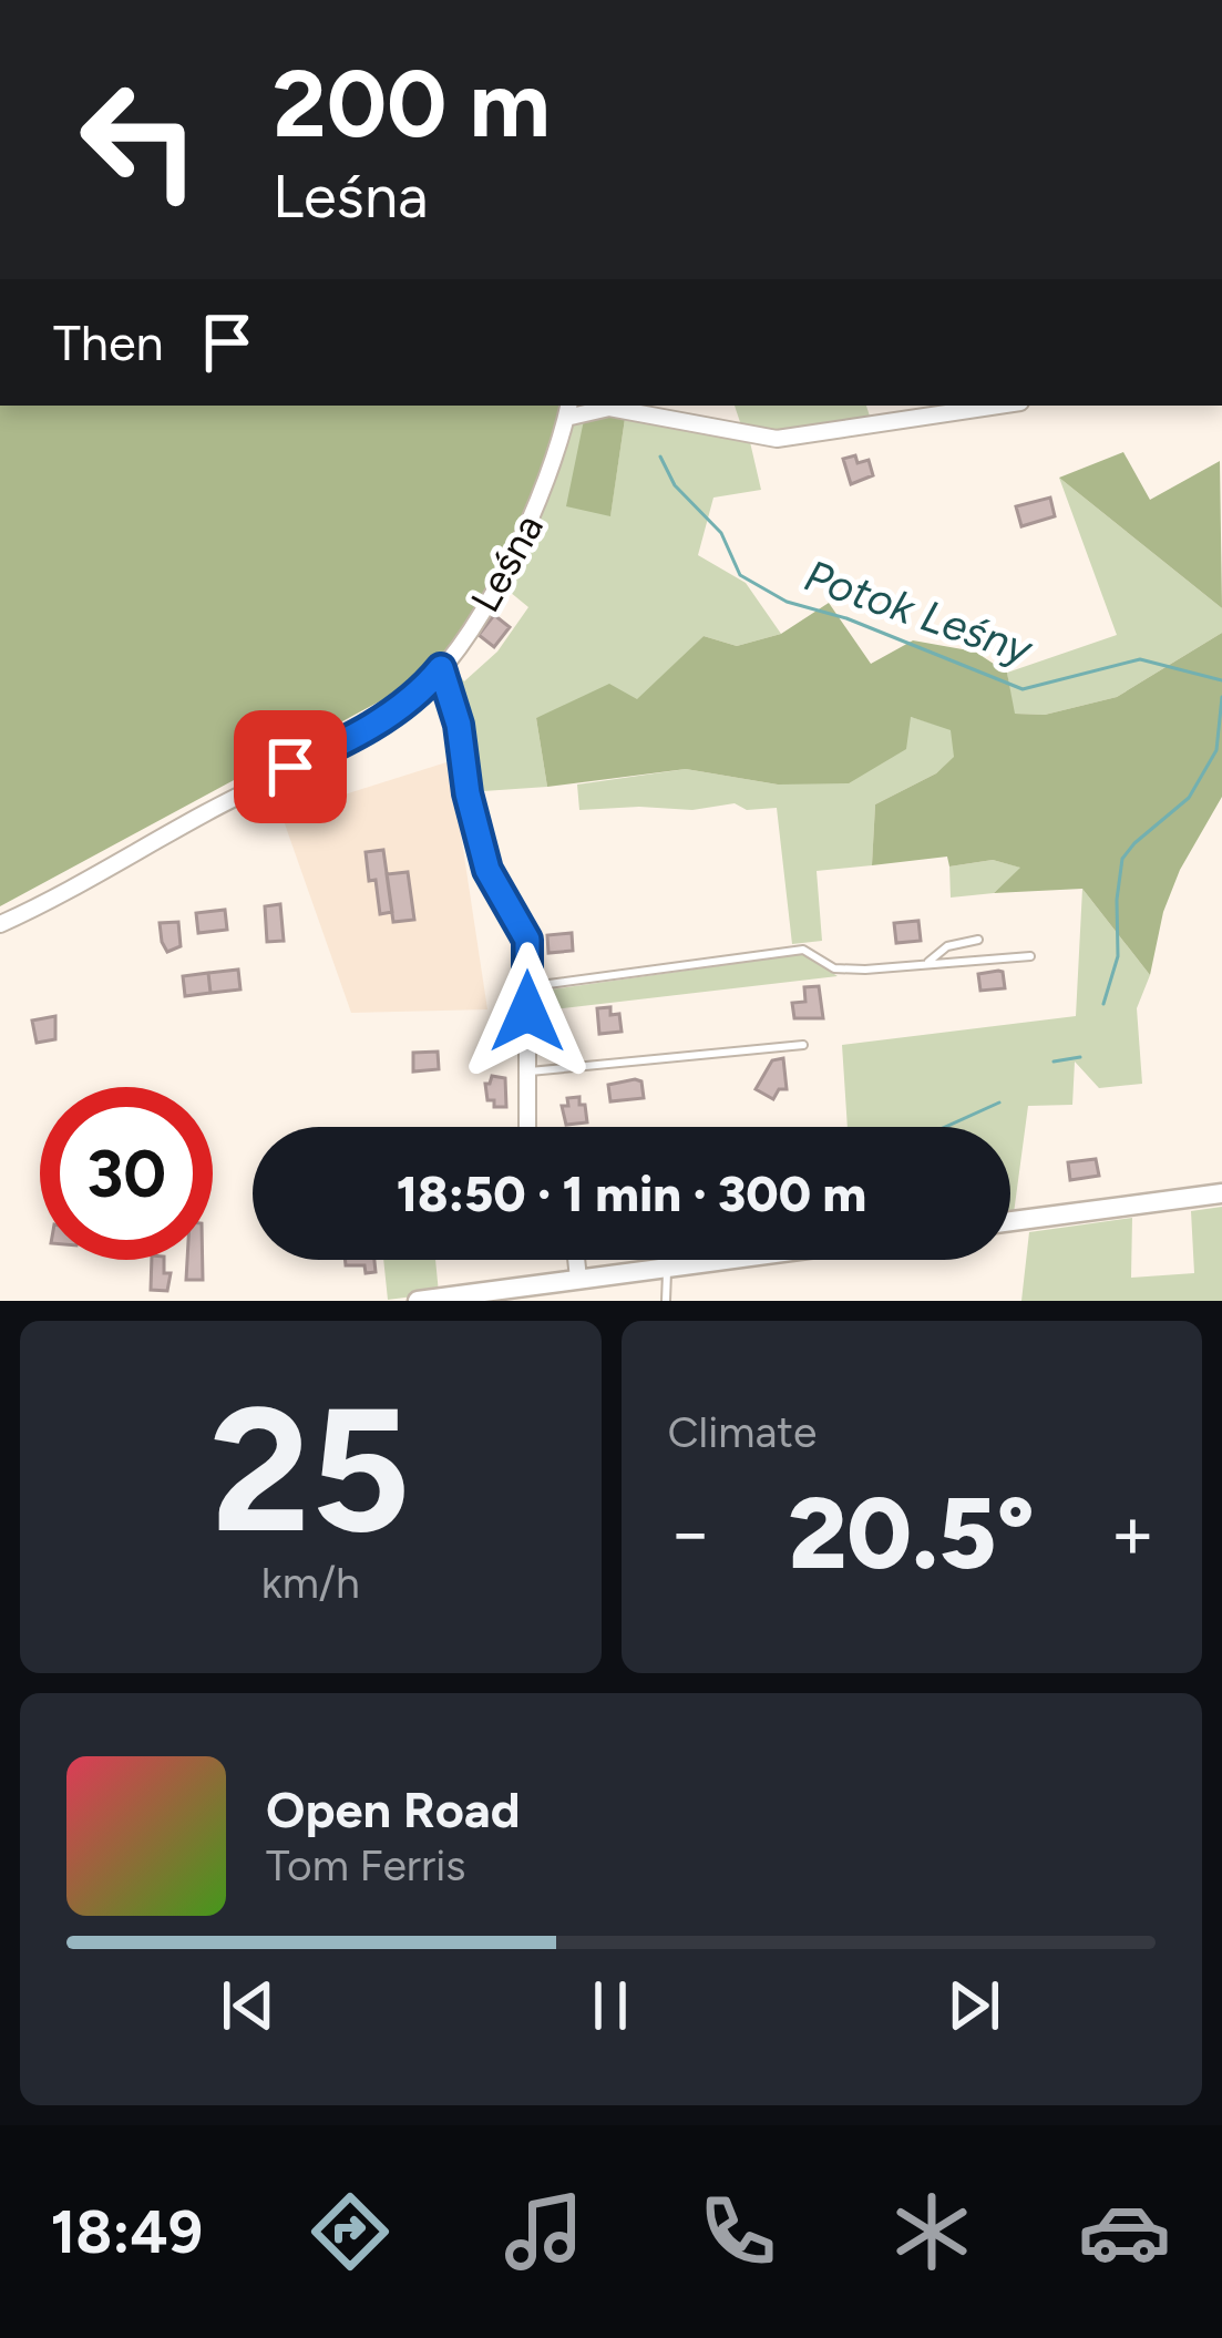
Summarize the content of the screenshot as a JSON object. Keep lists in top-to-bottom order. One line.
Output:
{"streets":{"street":["Leśna"]},"water":["Potok Leśny"],"page":{"turn":["200 m","Leśna"],"then":"Then","limit":"30","trip":"18:50 · 1 min · 300 m","tile":[["25","km/h"],"Climate"],"heat":["−","20.5°","+"],"song":["Open Road","Tom Ferris"],"tabs":"18:49"}}
